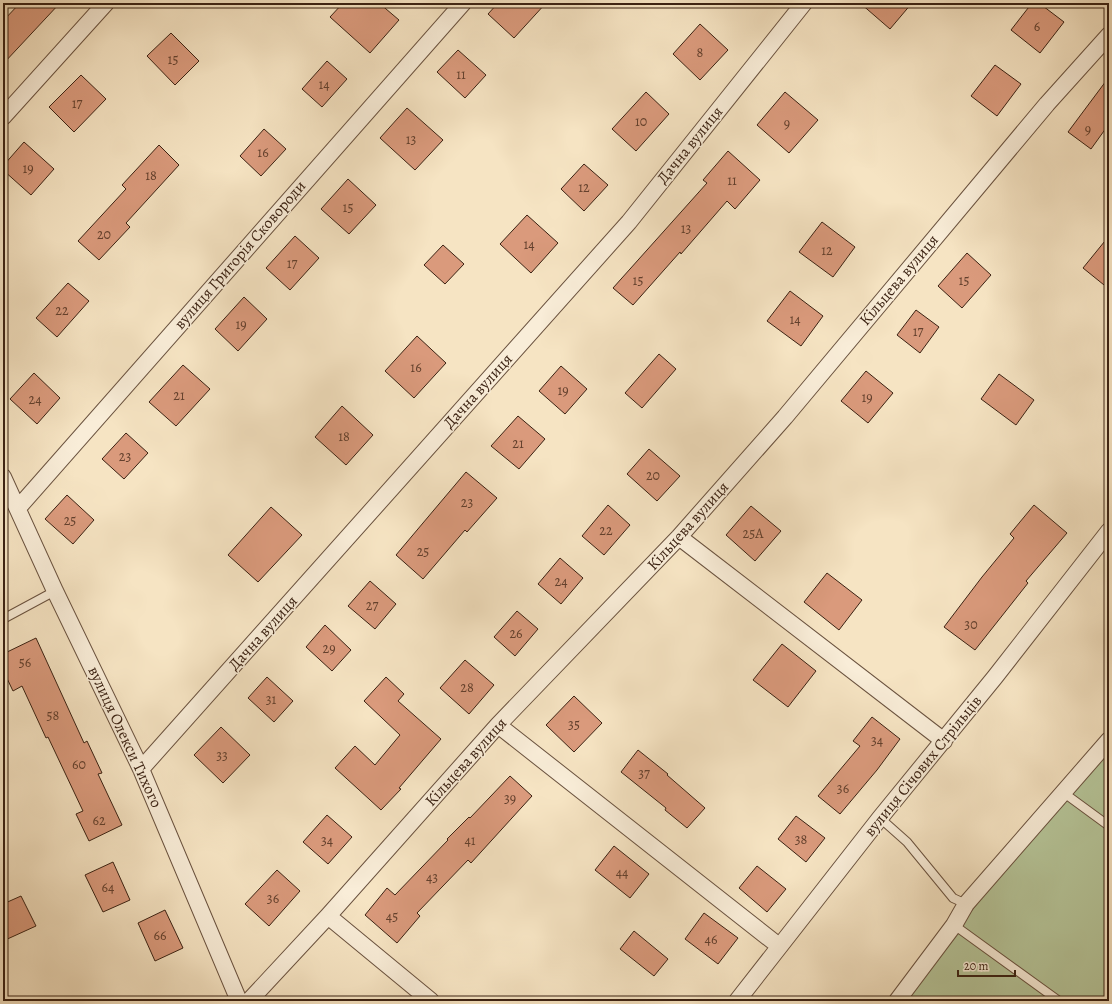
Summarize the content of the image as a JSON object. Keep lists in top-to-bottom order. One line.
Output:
{"streets":{"street":["Дачна вулиця","вулиця Григорія Сковороди","Кільцева вулиця","вулиця Олекси Тихого","вулиця Січових Стрільців"]},"crossings":[["Дачна вулиця","вулиця Олекси Тихого"],["вулиця Григорія Сковороди","вулиця Олекси Тихого"]],"house_numbers":["6","8","15","11","14","17","10","9","9","13","16","19","18","11","12","15","13","20","14","12","17","15","15","22","14","19","17","16","19","21","19","24","18","21","23","20","23","25","22","25А","25","24","27","30","26","29","56","28","31","58","35","34","33","60","37","36","39","62","38","34","41","44","43","64","36","45","66","46"],"scale_bar":"20 m"}
